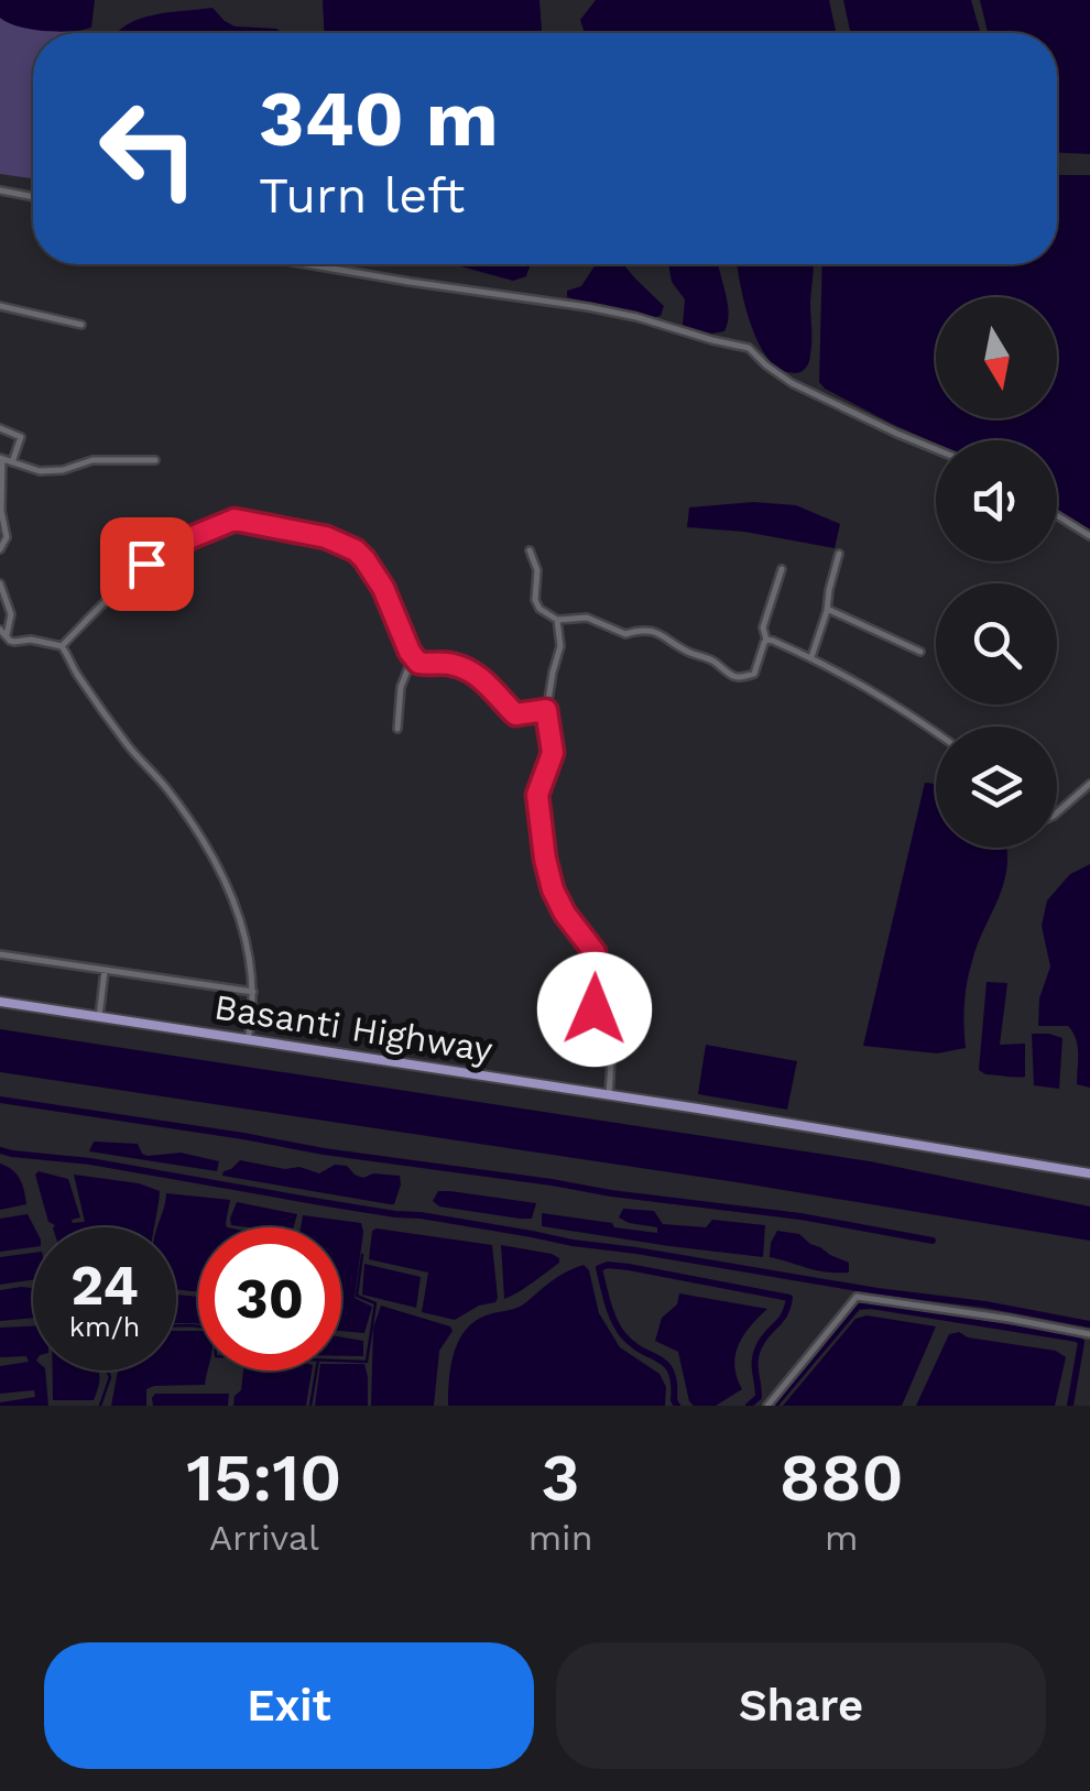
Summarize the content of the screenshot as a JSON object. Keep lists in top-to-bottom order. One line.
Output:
{"streets":{"main road":["Basanti Highway"]},"north":"bottom","page":{"turn":["340 m","Turn left"],"speed":"24 km/h","limit":"30","eta":["15:10","Arrival","3","min","880","m"],"buttons":["Exit","Share"]}}
